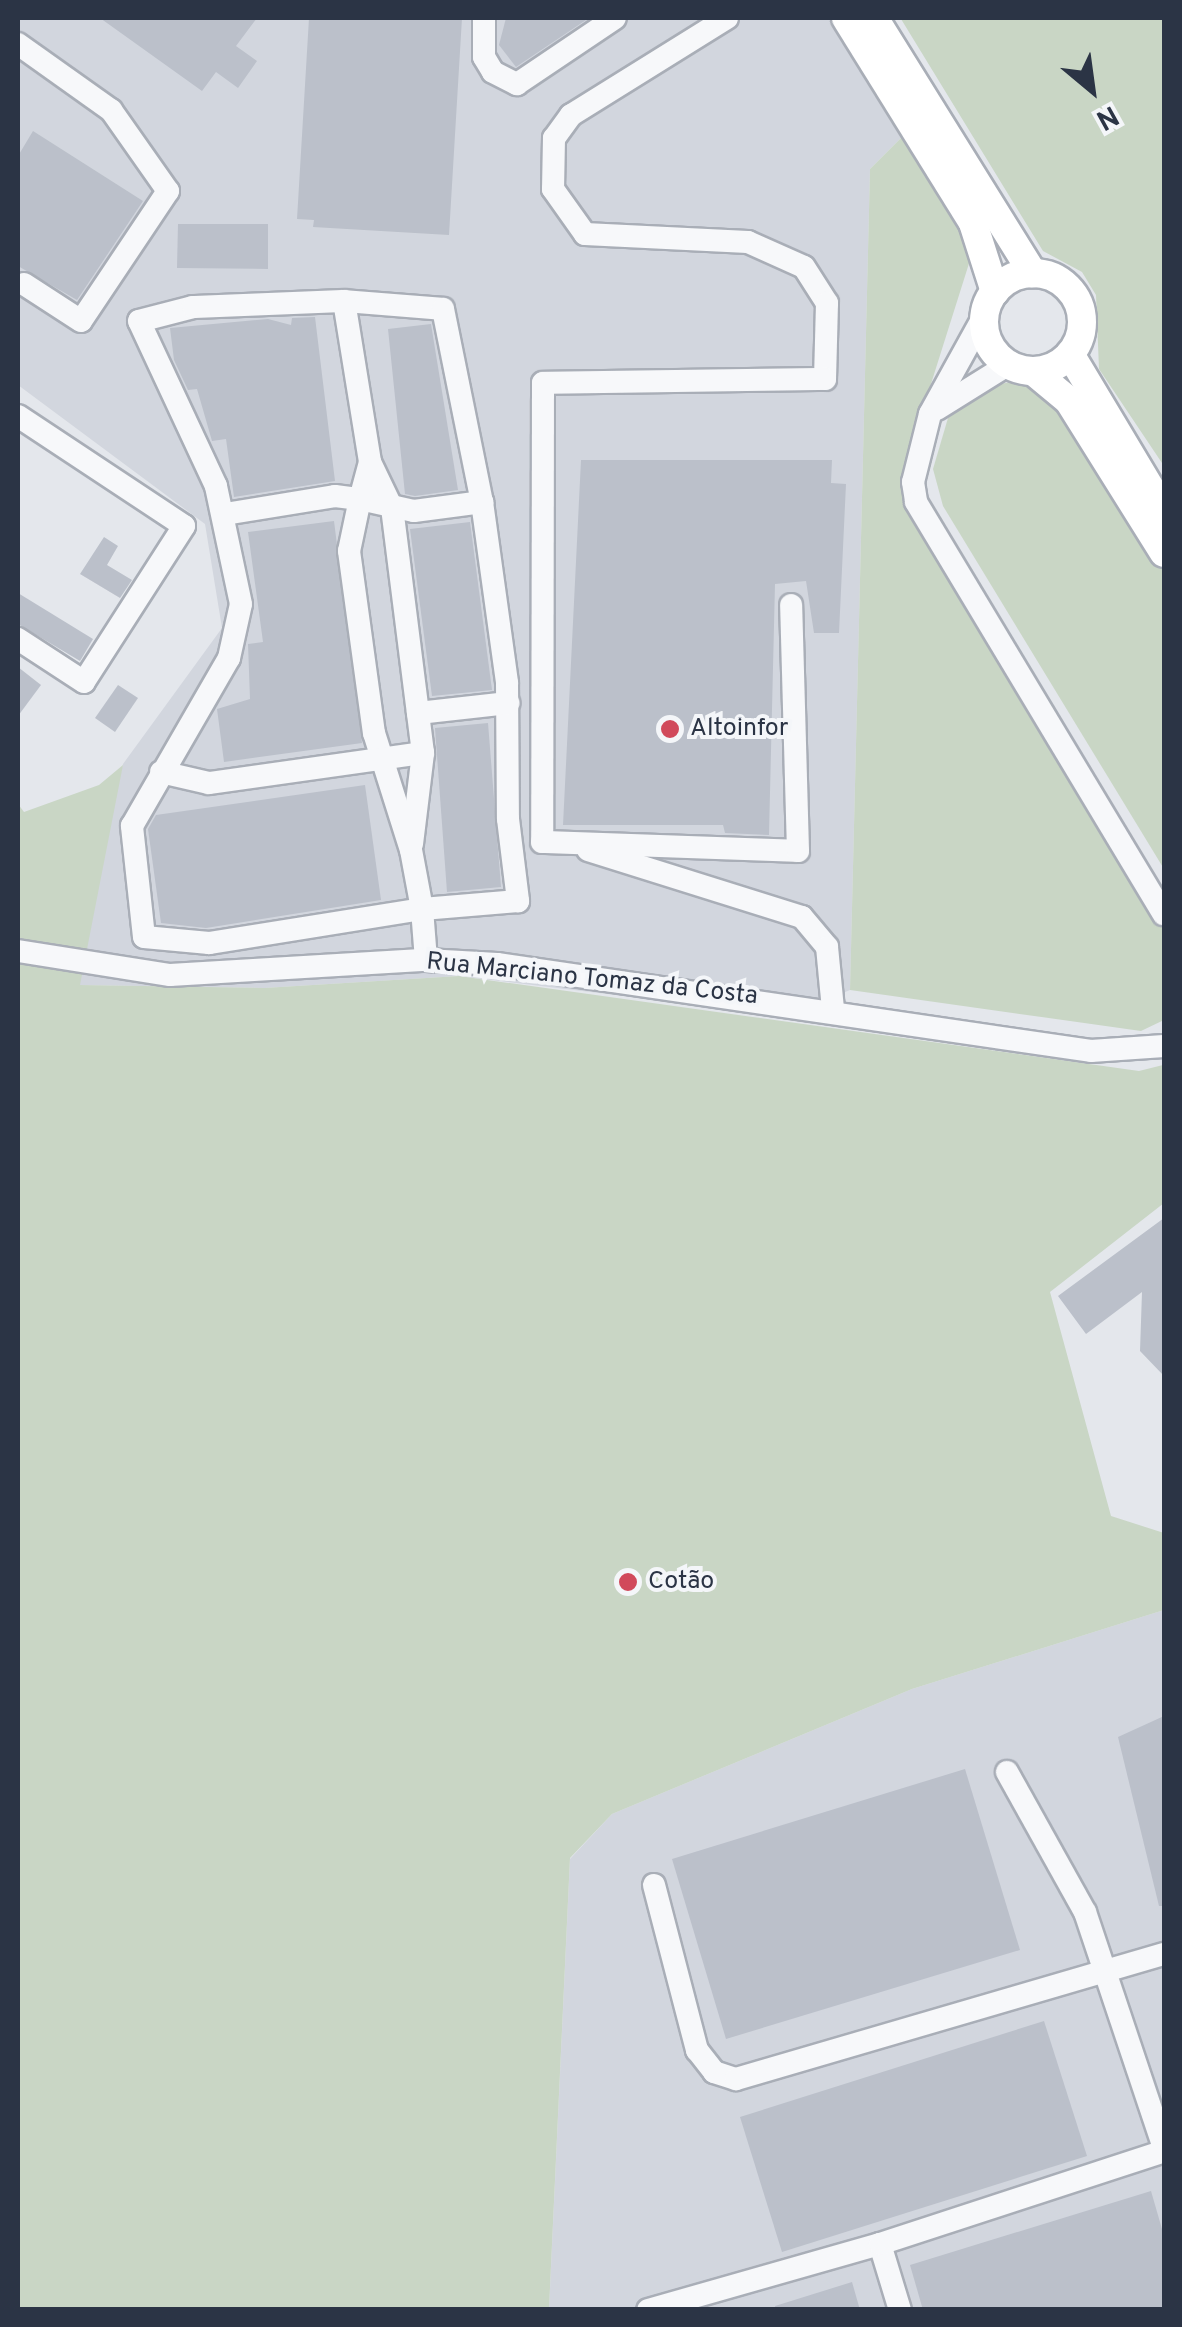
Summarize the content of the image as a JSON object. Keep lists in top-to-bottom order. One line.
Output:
{"streets":{"street":["Rua Marciano Tomaz da Costa"]},"places":["Altoinfor","Cotão"],"north":"bottom right"}
